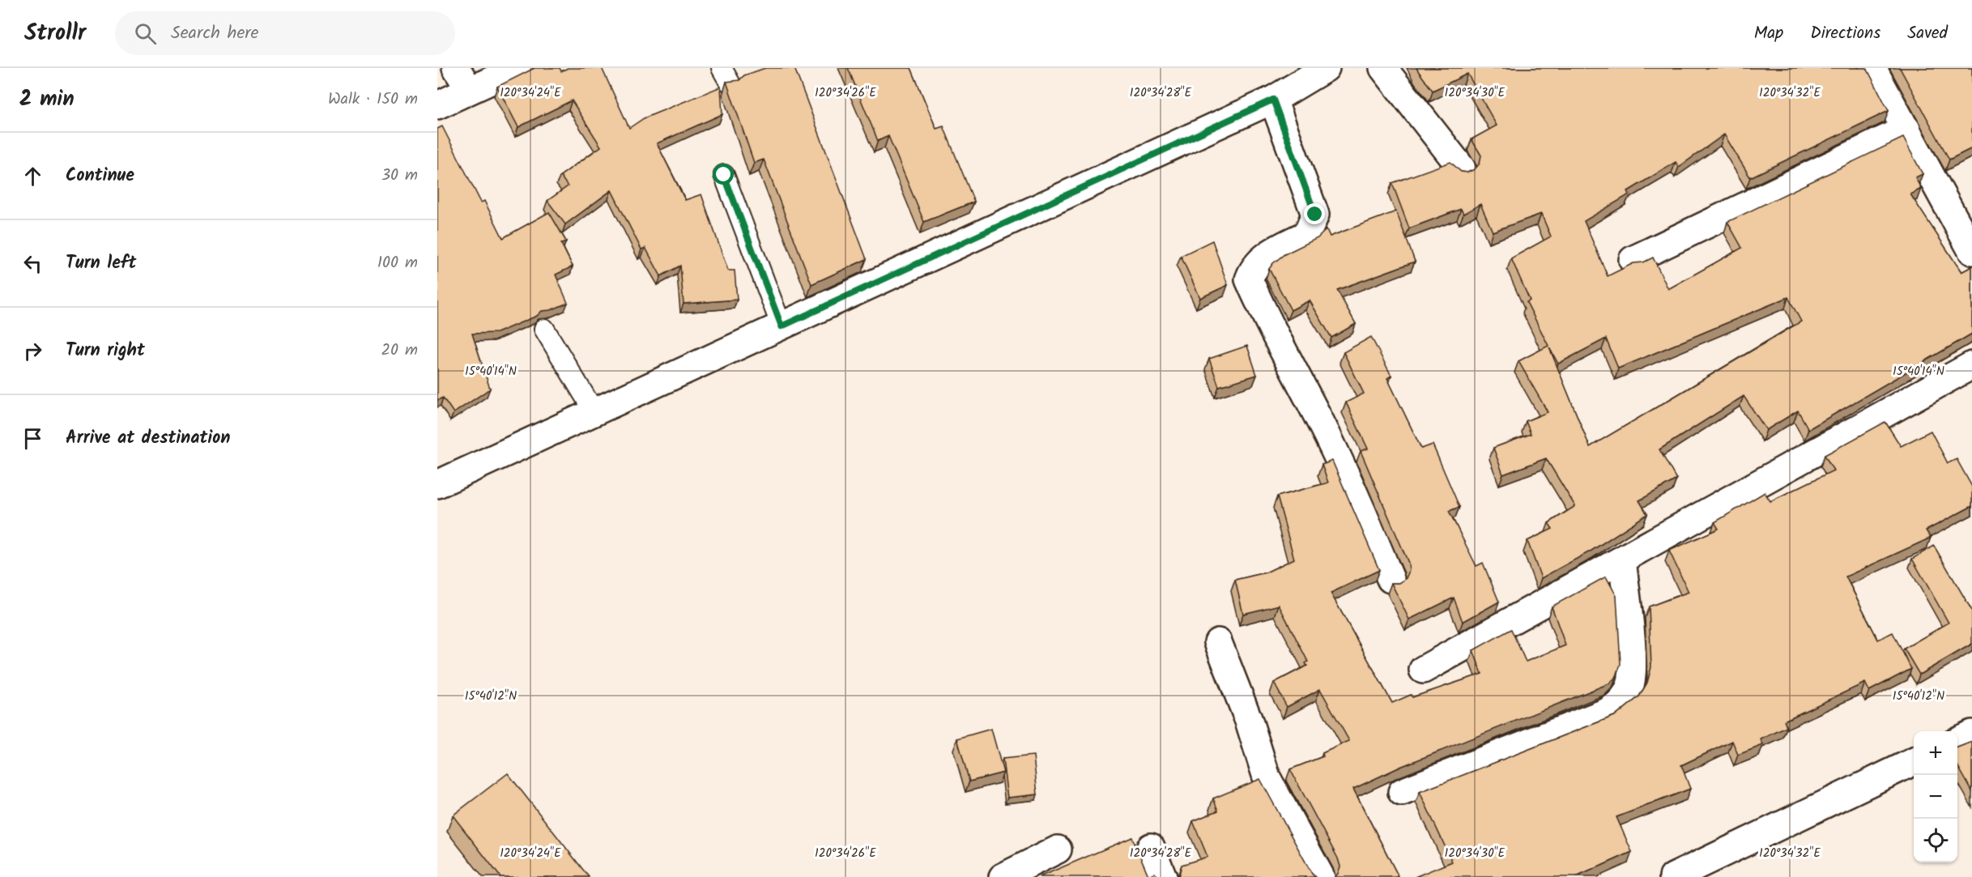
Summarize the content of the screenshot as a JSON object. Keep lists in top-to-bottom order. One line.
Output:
{"page":{"header":"Strollr","search":"Search here","nav":["Map","Directions","Saved"],"heading":["2 min","Walk · 150 m"],"list":[["Continue","30 m"],["Turn left","100 m"],["Turn right","20 m"],"Arrive at destination"],"map_buttons":["+","−"]},"coordinates":["120°34'24\"E","120°34'26\"E","120°34'28\"E","120°34'30\"E","120°34'32\"E","15°40'14\"N","15°40'12\"N"]}
